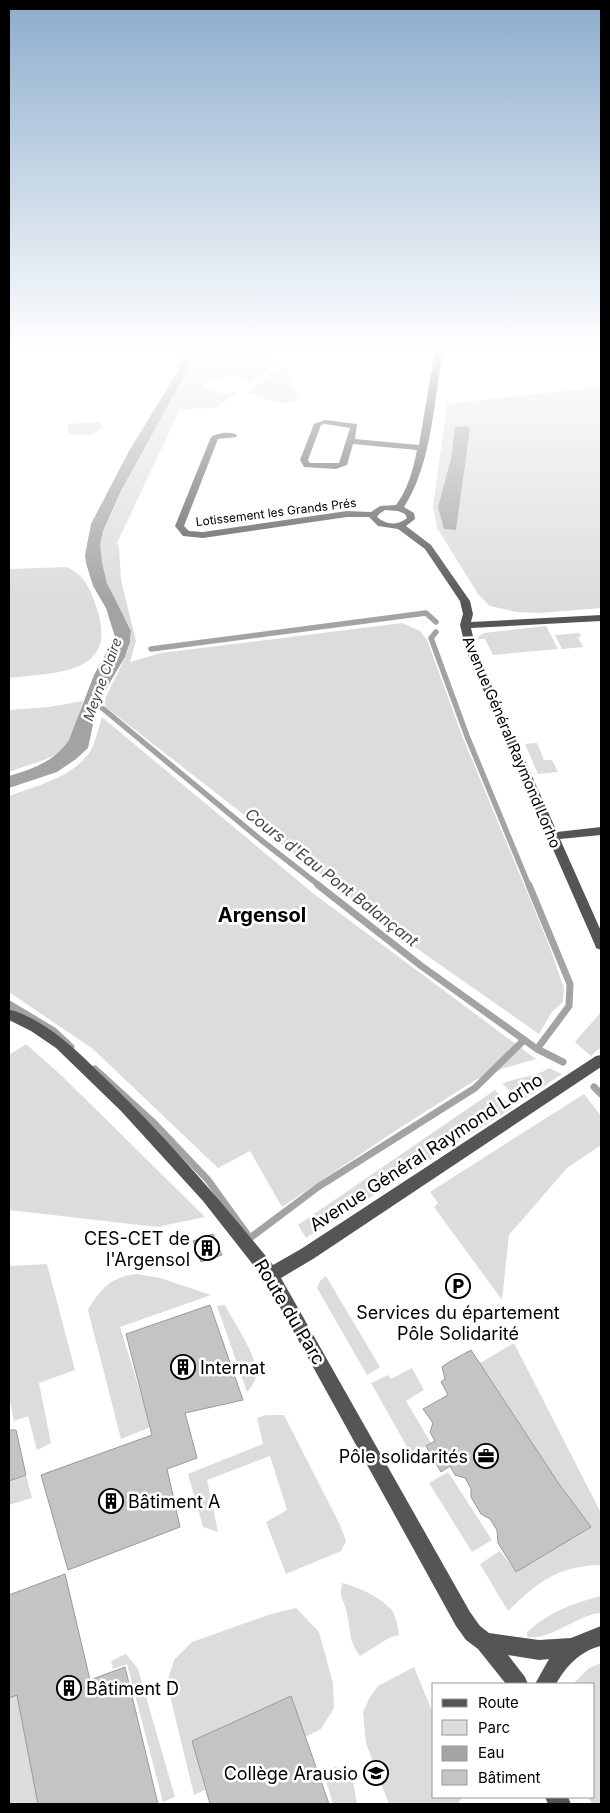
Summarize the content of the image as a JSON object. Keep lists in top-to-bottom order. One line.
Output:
{"streets":{"street":["Lotissement les Grands Prés","Avenue Général Raymond Lorho","Route du Parc"]},"crossings":[["Lotissement les Grands Prés","Avenue Général Raymond Lorho"],["Avenue Général Raymond Lorho","Route du Parc"]],"districts":["Argensol"],"water":["Meyne Claire","Cours d'Eau Pont Balançant"],"places":{"building":["CES-CET de l'Argensol","Internat","Bâtiment A","Bâtiment D"],"parking":["Services du épartement Pôle Solidarité"],"office":["Pôle solidarités"],"school or university":["Collège Arausio"]},"legend":["Route","Parc","Eau","Bâtiment"]}
